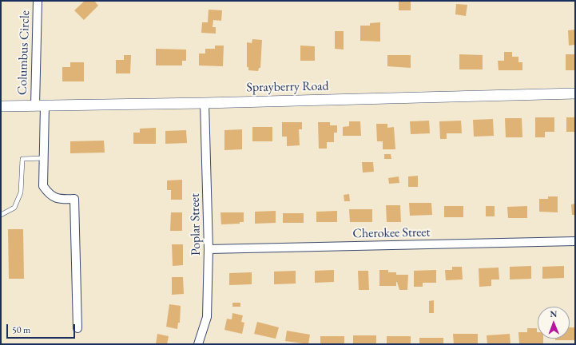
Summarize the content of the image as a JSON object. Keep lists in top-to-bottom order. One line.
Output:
{"streets":{"street":["Columbus Circle","Sprayberry Road","Poplar Street","Cherokee Street"]},"crossings":[["Columbus Circle","Sprayberry Road"],["Sprayberry Road","Poplar Street"],["Poplar Street","Cherokee Street"]],"scale_bar":"50 m","north":"top"}
